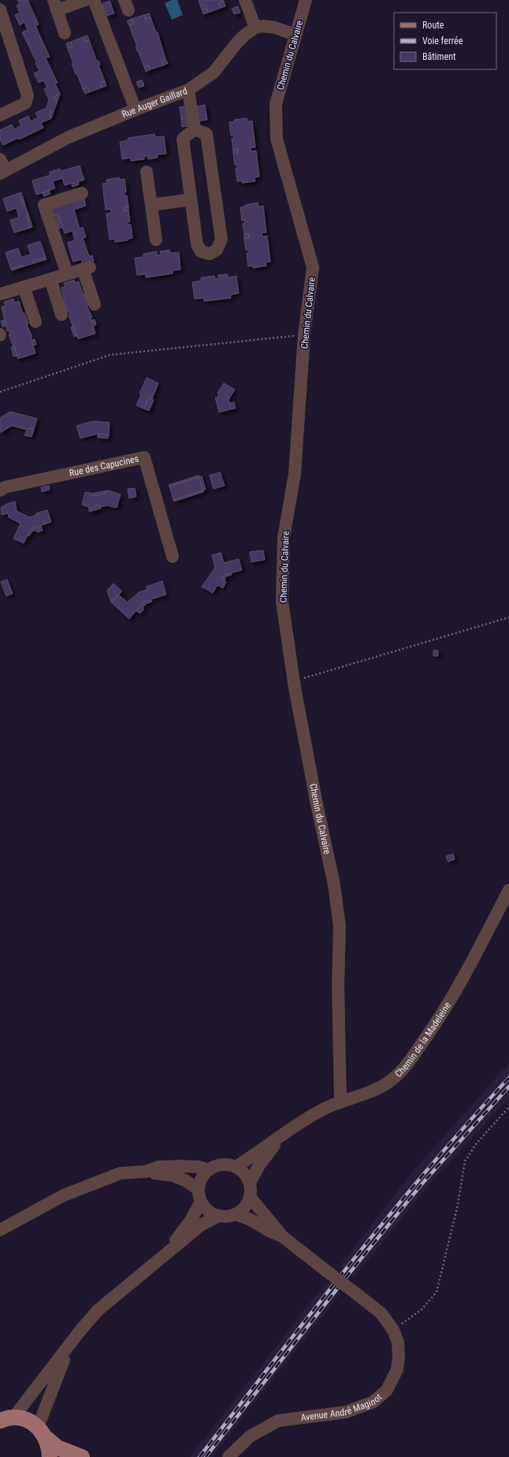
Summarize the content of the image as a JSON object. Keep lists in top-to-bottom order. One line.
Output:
{"streets":{"street":["Chemin du Calvaire","Rue Auger Gaillard","Rue des Capucines","Chemin de la Madeleine","Avenue André Maginot"]},"crossings":[["Chemin du Calvaire","Chemin de la Madeleine"]],"legend":["Route","Voie ferrée","Bâtiment"]}
